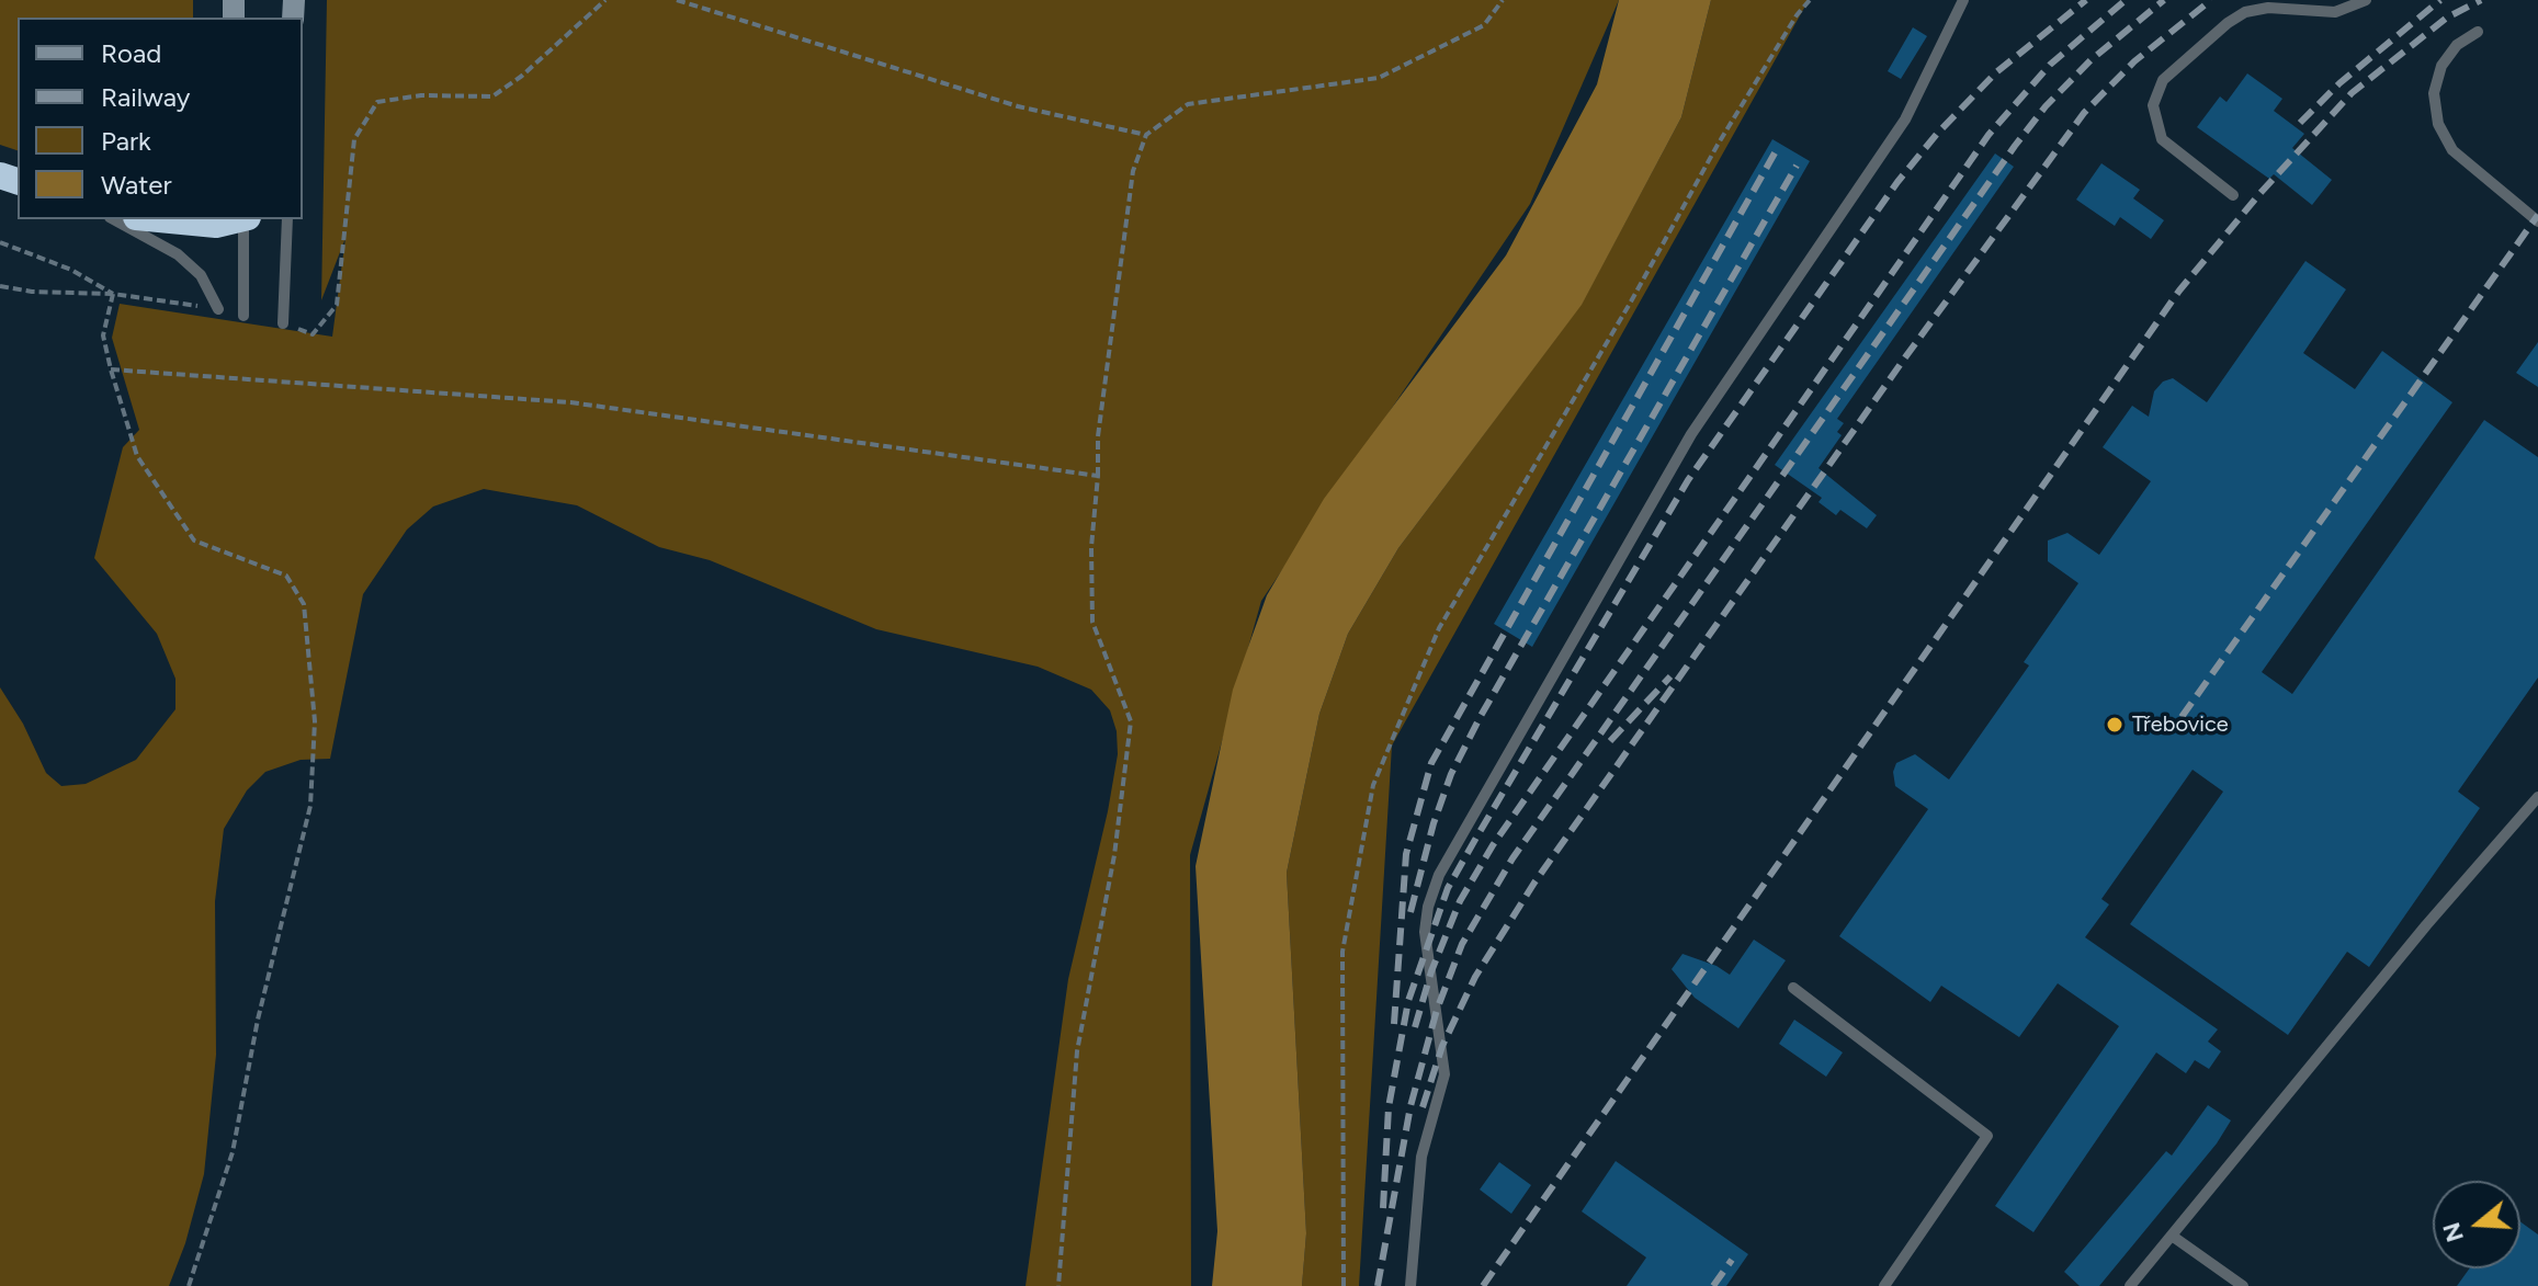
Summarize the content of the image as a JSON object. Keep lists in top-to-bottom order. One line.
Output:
{"places":["Třebovice"],"legend":["Road","Railway","Park","Water"],"north":"left"}
